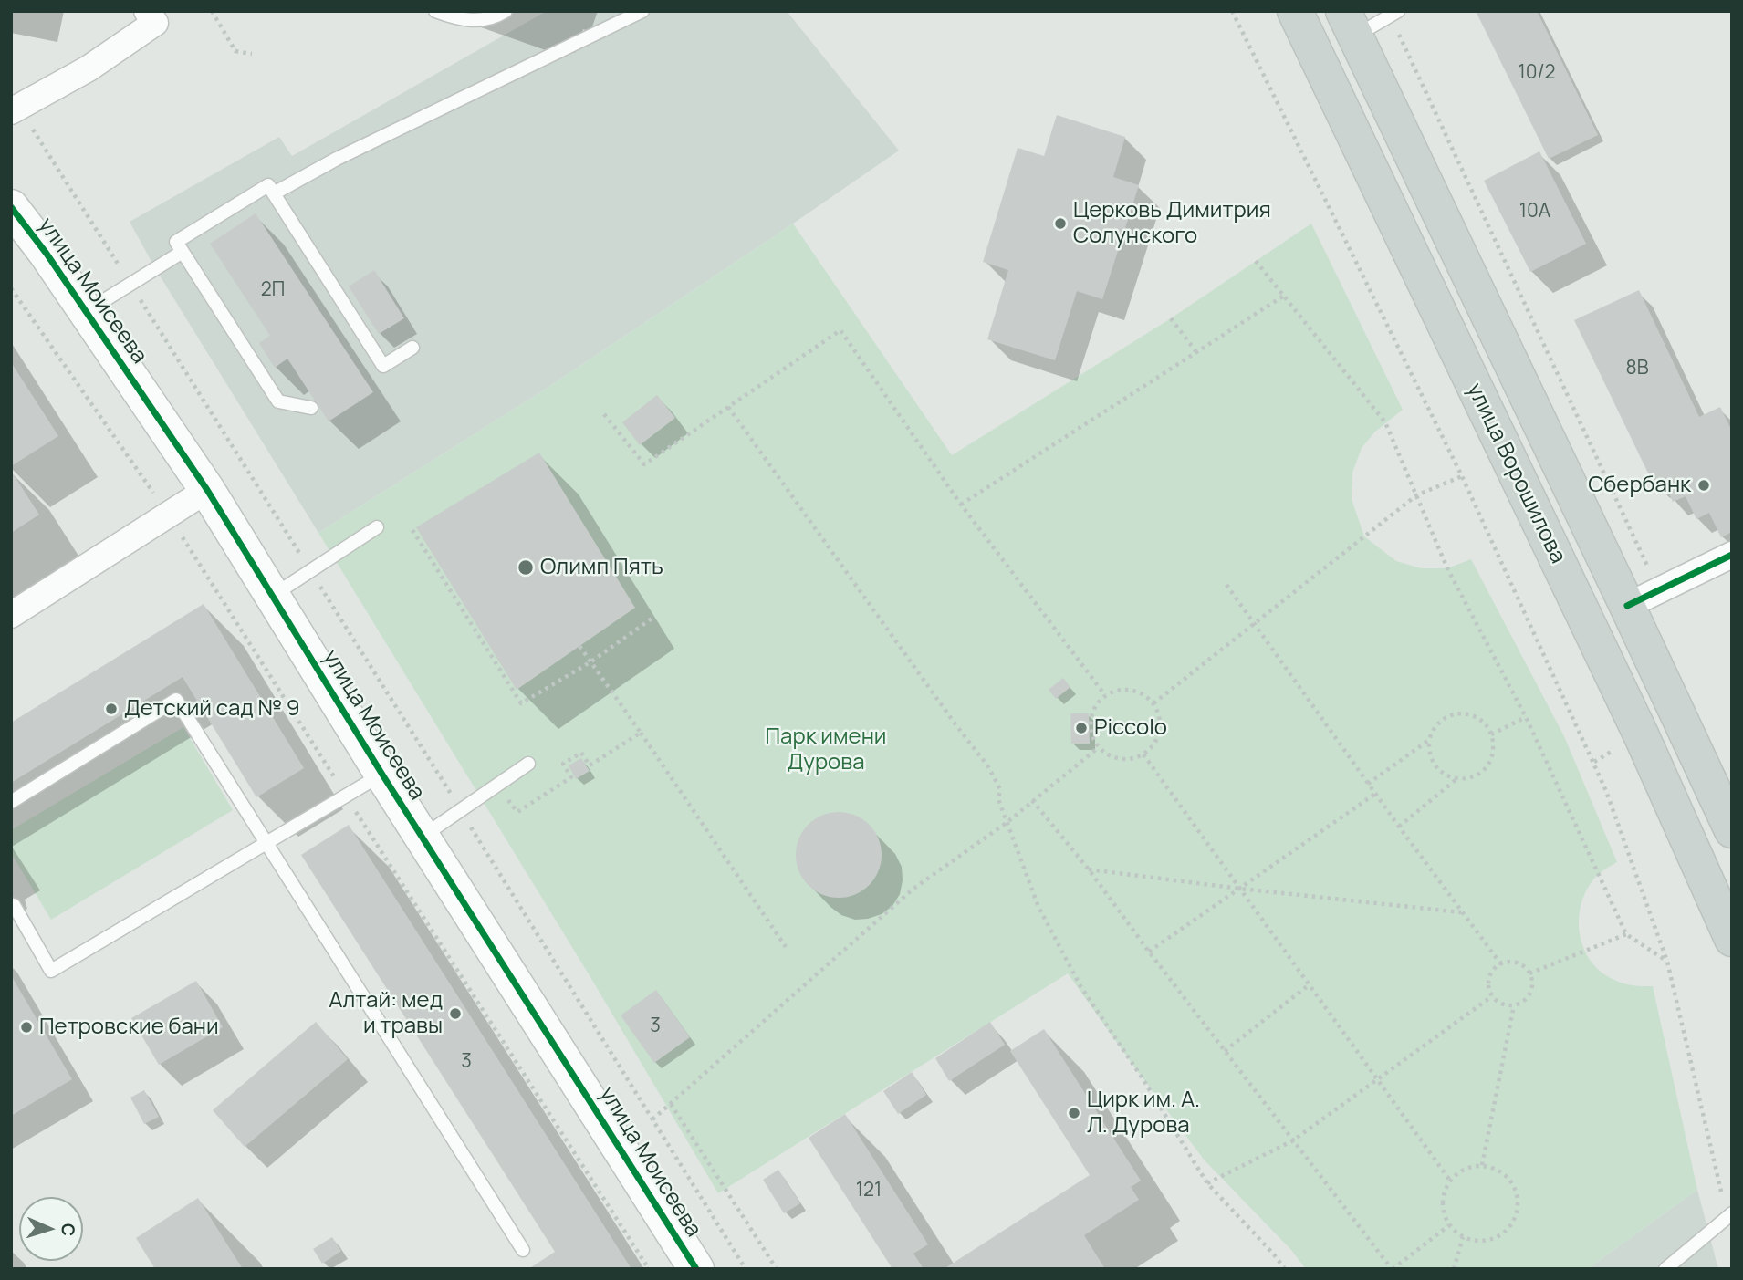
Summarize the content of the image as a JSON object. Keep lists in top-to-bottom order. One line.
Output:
{"streets":{"main road":["улица Ворошилова"],"street":["улица Моисеева"]},"parks":["Парк имени Дурова"],"places":["Церковь Димитрия Солунского","Сбербанк","Олимп Пять","Детский сад № 9","Piccolo","Алтай: мед и травы","Петровские бани","Цирк им. А. Л. Дурова"],"house_numbers":["10/2","10А","2П","8В","3","3","121"],"north":"right"}
